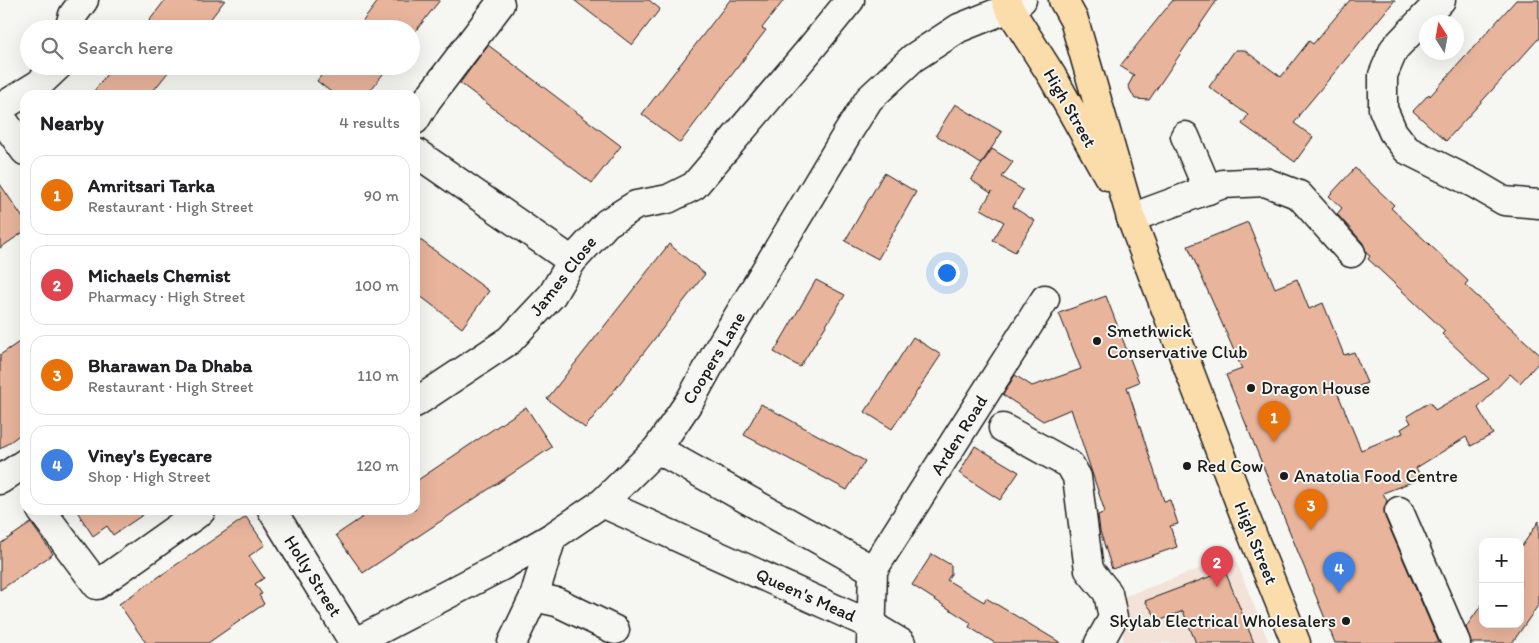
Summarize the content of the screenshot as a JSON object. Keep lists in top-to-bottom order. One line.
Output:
{"streets":{"main road":["High Street"],"street":["James Close","Coopers Lane","Arden Road","Holly Street","Queen's Mead"]},"crossings":[["High Street","Coopers Lane"],["Coopers Lane","Holly Street"],["Coopers Lane","Queen's Mead"],["Arden Road","Queen's Mead"]],"places":["Smethwick Conservative Club","Dragon House","Red Cow","Anatolia Food Centre","Skylab Electrical Wholesalers"],"north":"top","page":{"search":"Search here","heading":["Nearby","4 results"],"list":[{"mark":"1","name":"Amritsari Tarka","note":"Restaurant · High Street","value":"90 m"},{"mark":"2","name":"Michaels Chemist","note":"Pharmacy · High Street","value":"100 m"},{"mark":"3","name":"Bharawan Da Dhaba","note":"Restaurant · High Street","value":"110 m"},{"mark":"4","name":"Viney's Eyecare","note":"Shop · High Street","value":"120 m"}],"pins":["1","3","2","4"],"map_buttons":["+","−"]}}
